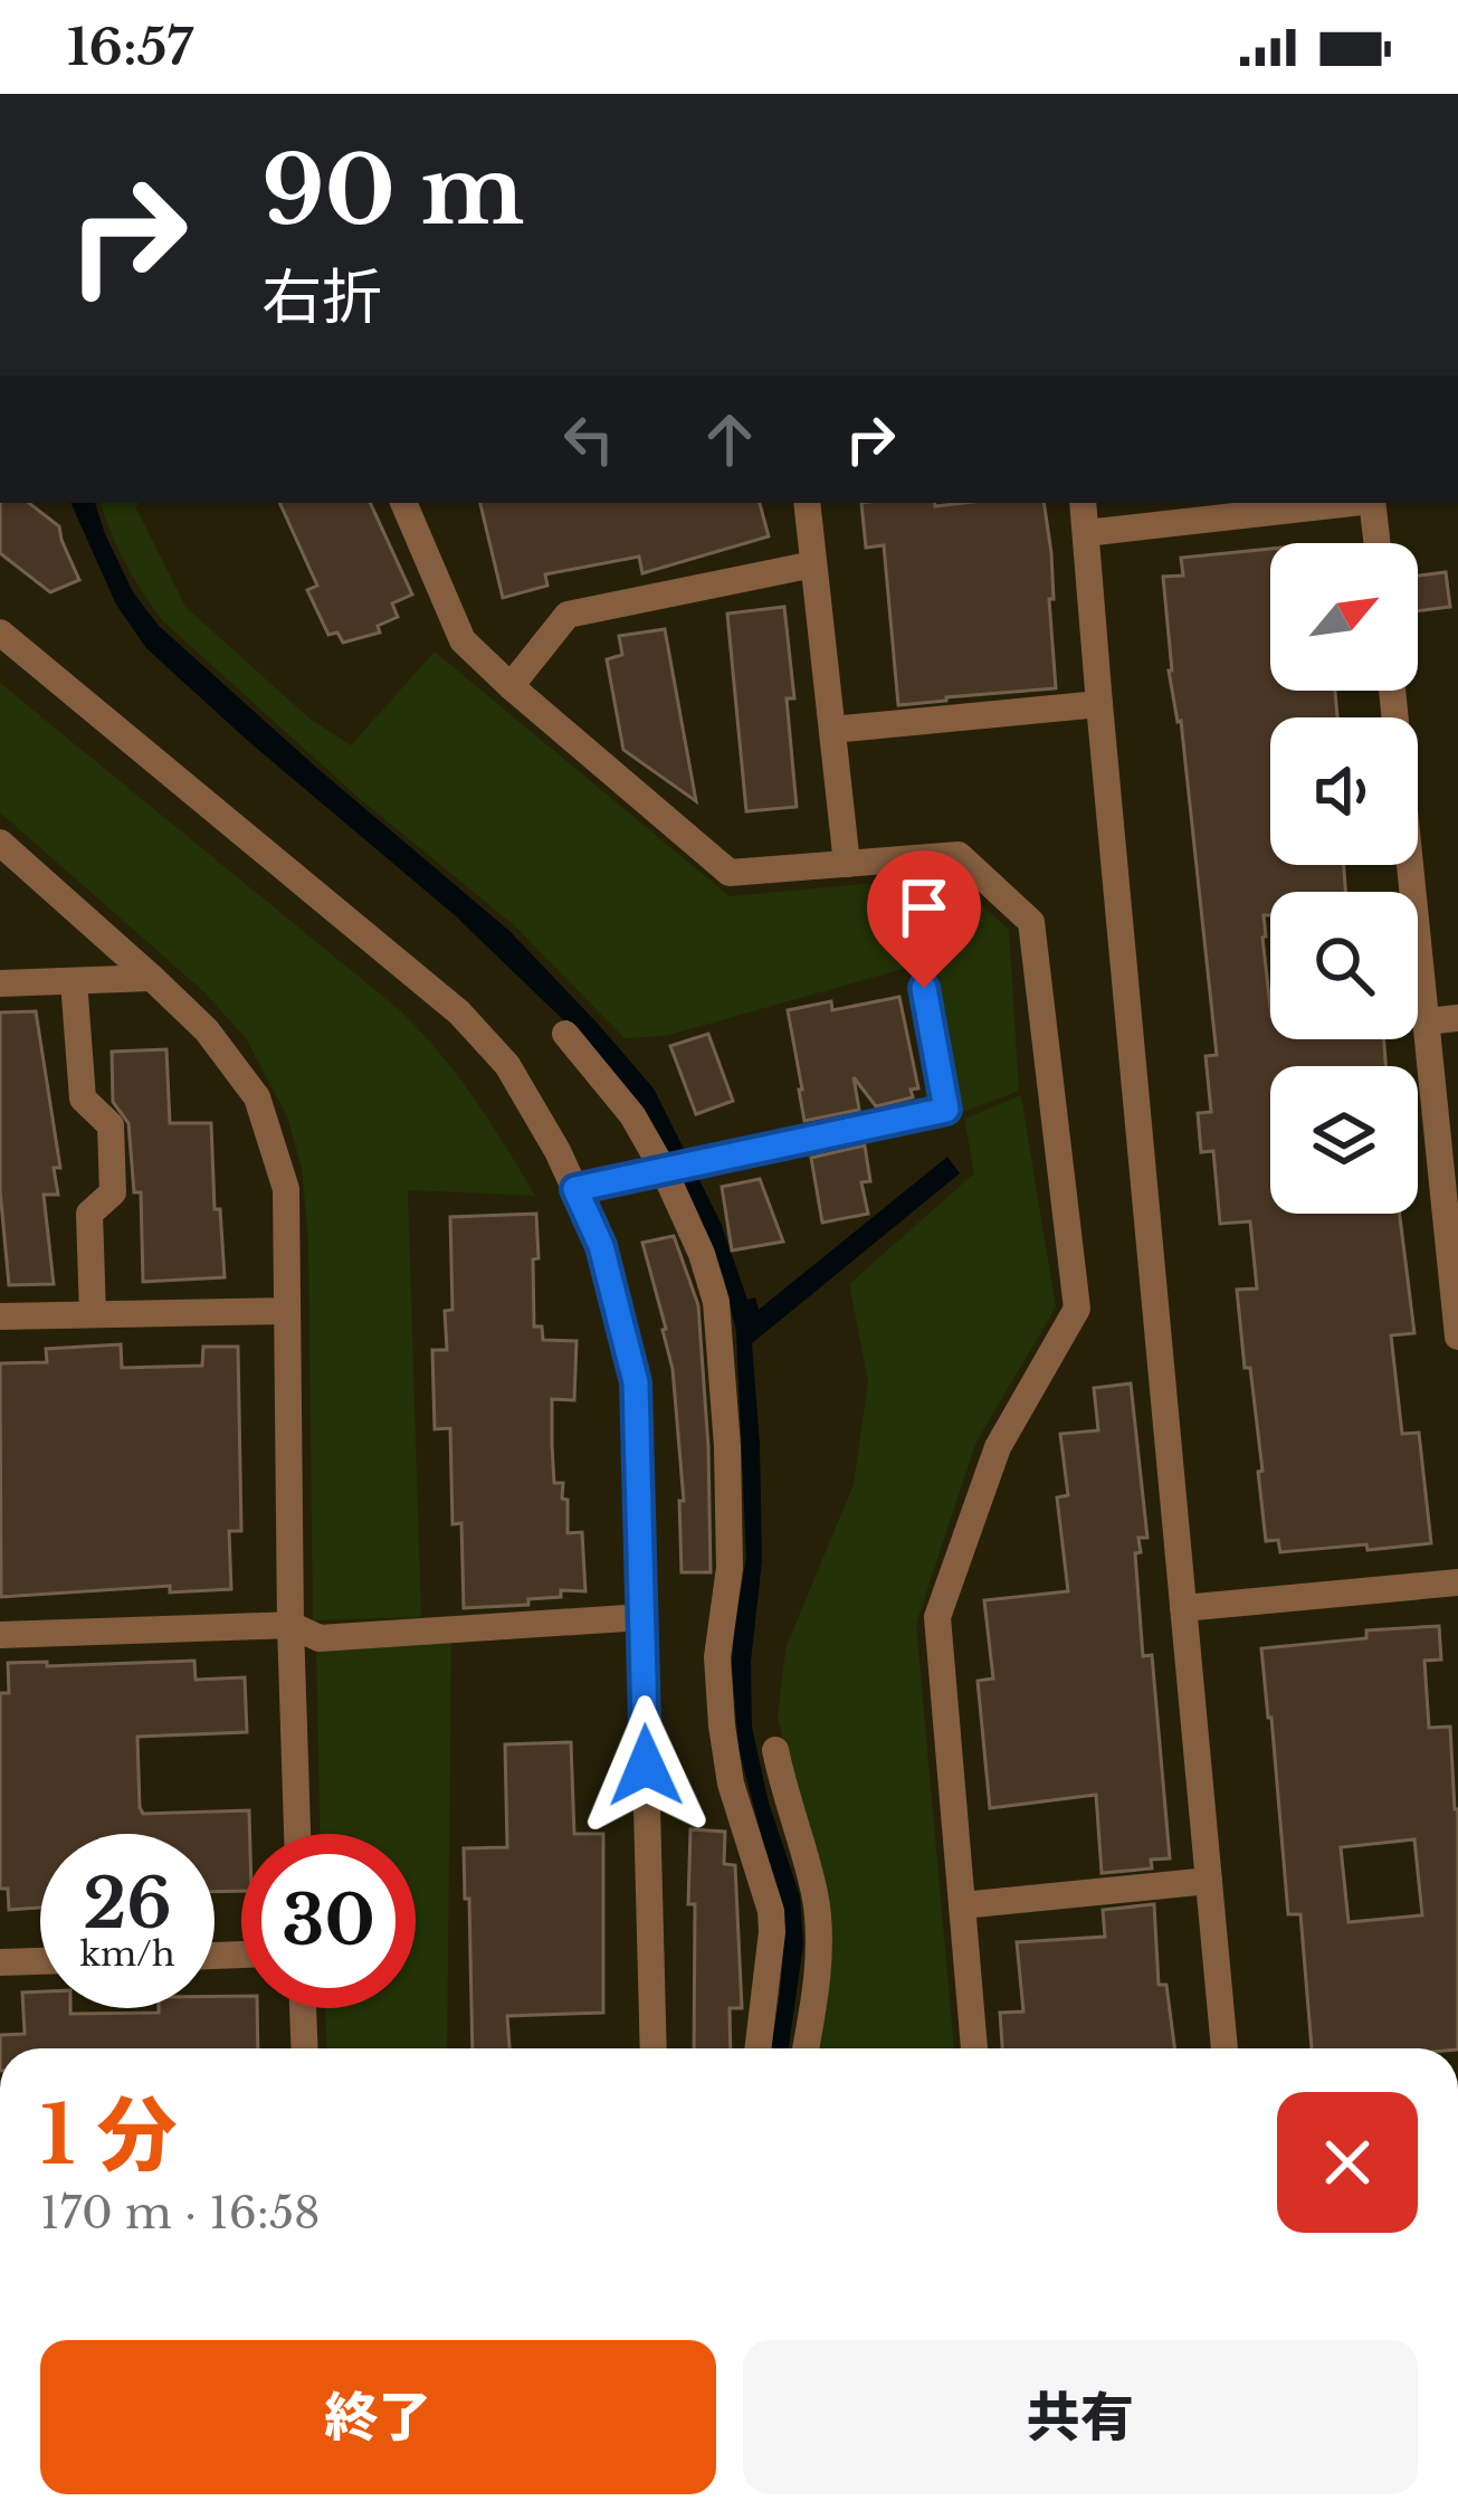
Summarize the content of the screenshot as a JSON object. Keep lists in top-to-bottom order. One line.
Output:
{"north":"top right","page":{"status":"16:57","turn":["90 m","右折"],"speed":"26 km/h","limit":"30","heading":["1 分","170 m · 16:58"],"buttons":["終了","共有"]}}
